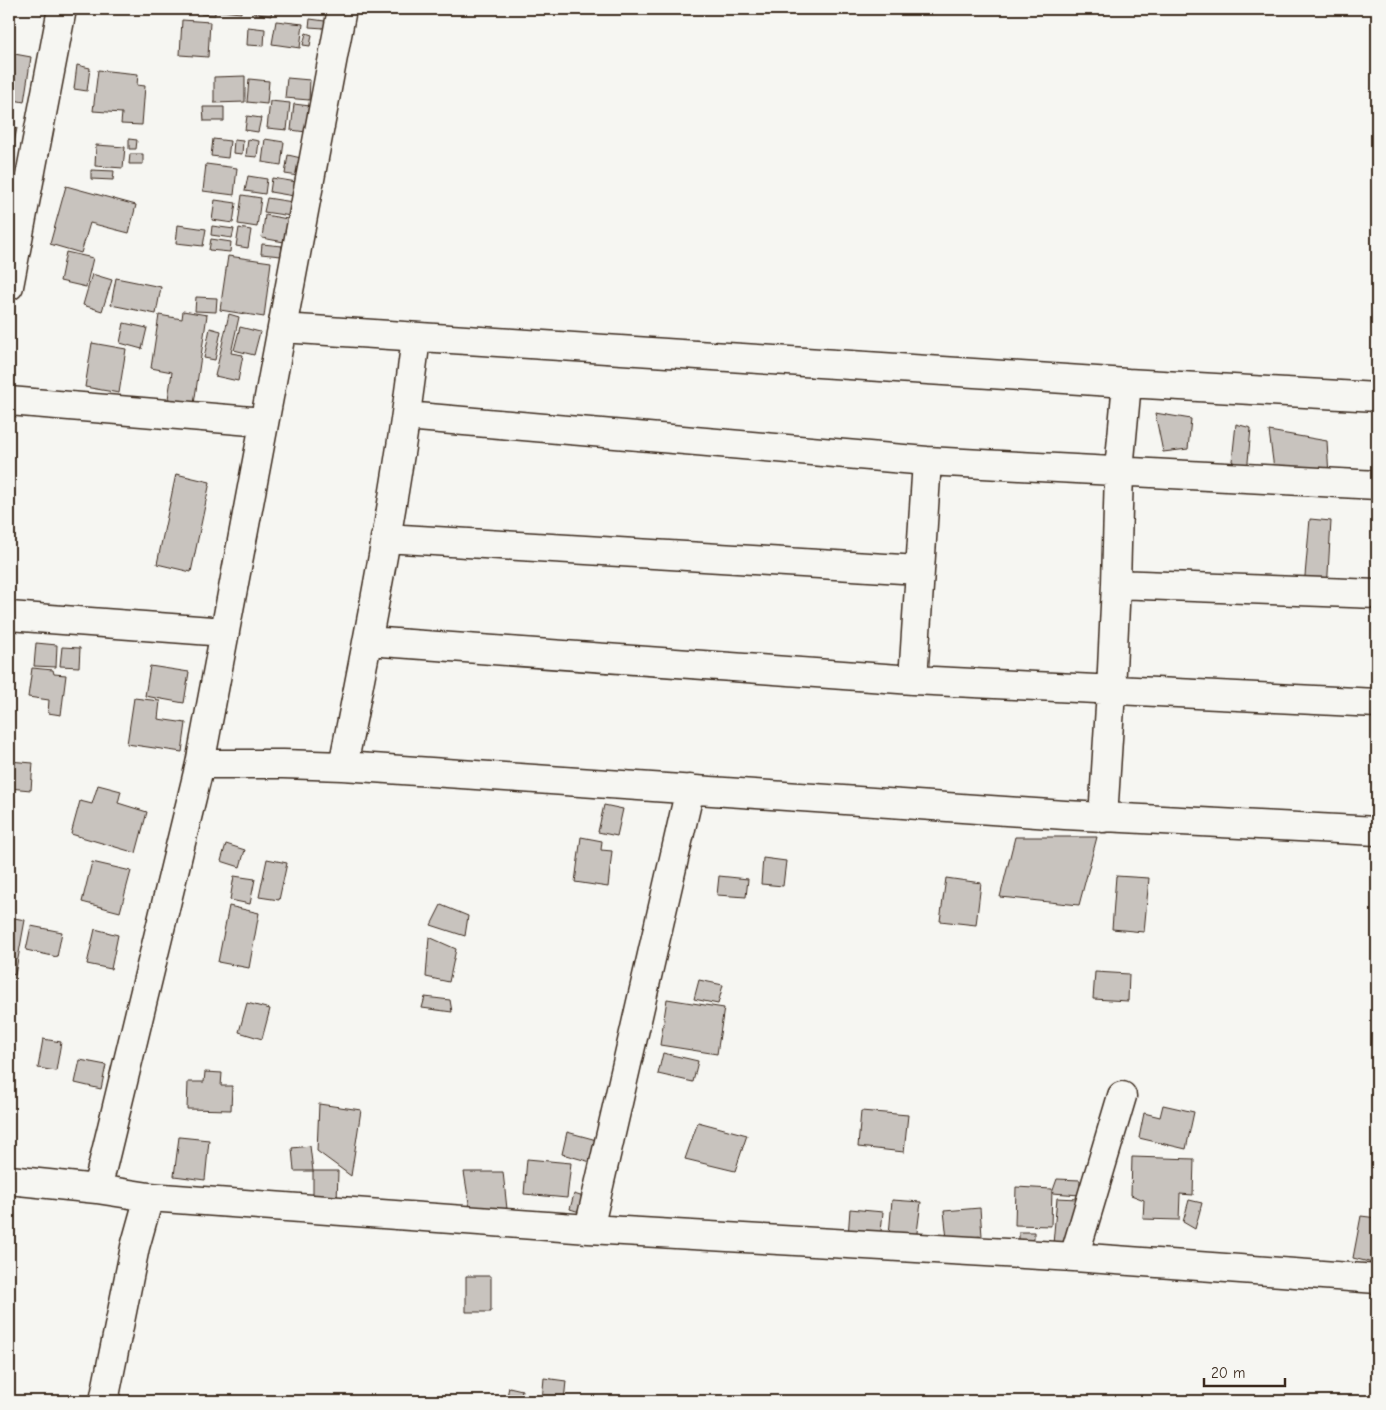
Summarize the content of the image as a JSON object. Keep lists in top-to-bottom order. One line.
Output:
{"scale_bar":"20 m"}
